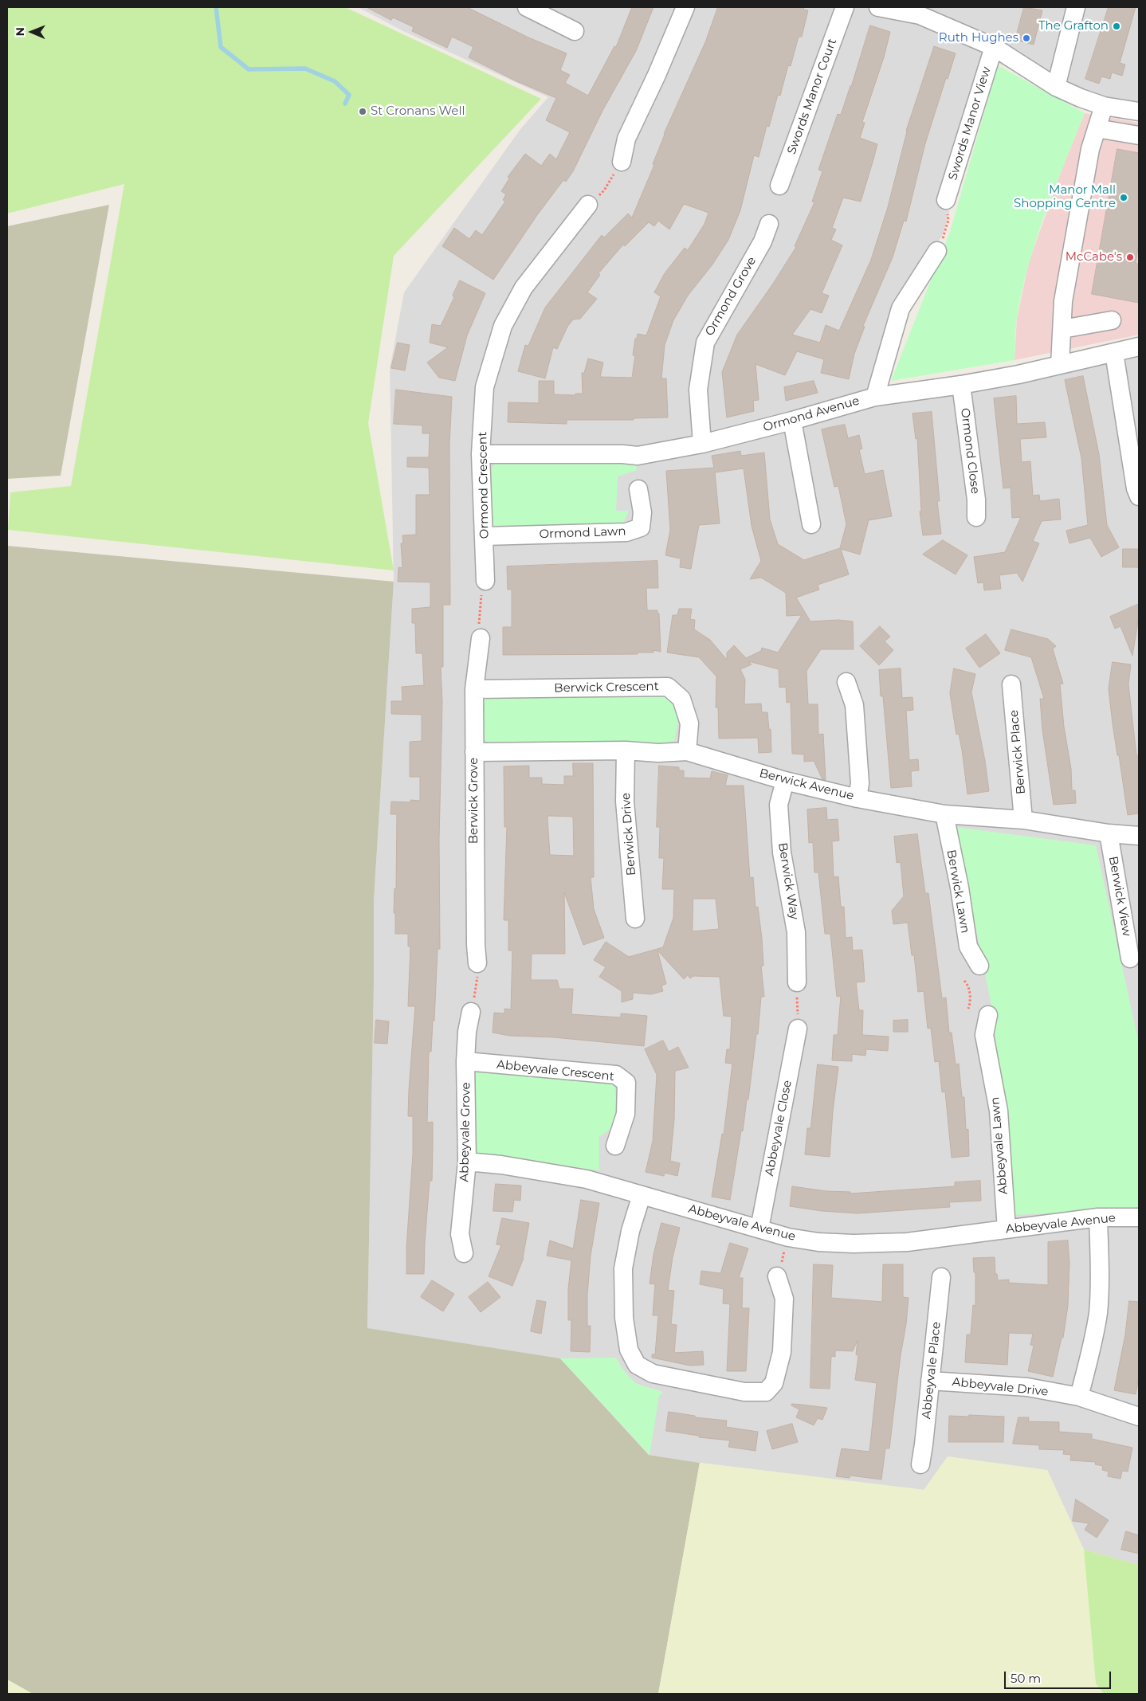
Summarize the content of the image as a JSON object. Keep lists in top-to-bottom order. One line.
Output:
{"streets":{"street":["Swords Manor Court","Swords Manor View","Ormond Grove","Ormond Avenue","Ormond Close","Ormond Crescent","Ormond Lawn","Berwick Crescent","Berwick Place","Berwick Avenue","Berwick Grove","Berwick Drive","Berwick Way","Berwick Lawn","Berwick View","Abbeyvale Crescent","Abbeyvale Close","Abbeyvale Grove","Abbeyvale Lawn","Abbeyvale Avenue","Abbeyvale Place","Abbeyvale Drive"]},"crossings":[["Ormond Grove","Ormond Avenue"],["Ormond Avenue","Ormond Close"],["Ormond Avenue","Ormond Crescent"],["Ormond Crescent","Ormond Lawn"],["Berwick Crescent","Berwick Avenue"],["Berwick Crescent","Berwick Grove"],["Berwick Place","Berwick Avenue"],["Berwick Avenue","Berwick Grove"],["Berwick Avenue","Berwick Drive"],["Berwick Avenue","Berwick Way"],["Berwick Avenue","Berwick Lawn"],["Berwick Avenue","Berwick View"],["Abbeyvale Crescent","Abbeyvale Grove"],["Abbeyvale Close","Abbeyvale Avenue"],["Abbeyvale Grove","Abbeyvale Avenue"],["Abbeyvale Lawn","Abbeyvale Avenue"],["Abbeyvale Place","Abbeyvale Drive"]],"places":["The Grafton","Ruth Hughes","St Cronans Well","Manor Mall Shopping Centre","McCabe's"],"scale_bar":"50 m","north":"left"}
